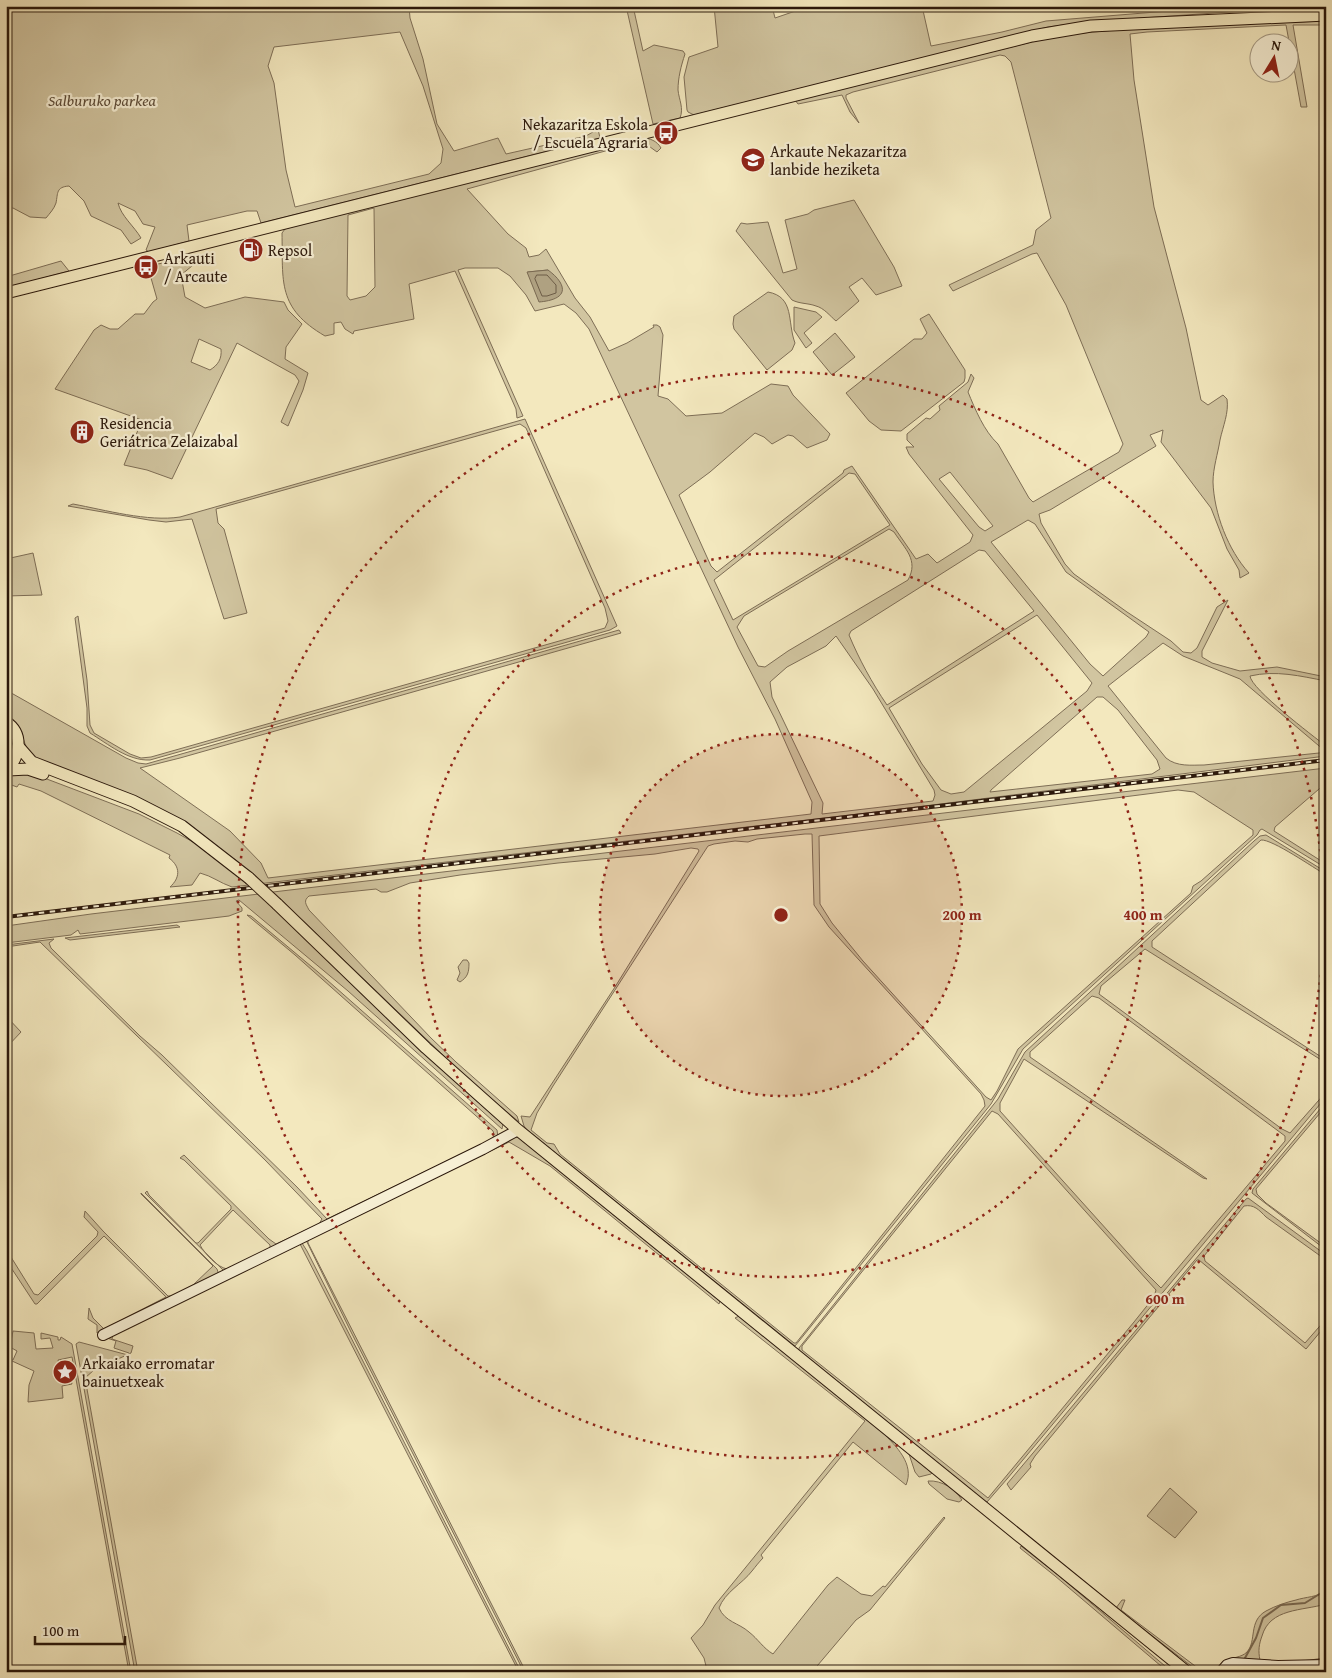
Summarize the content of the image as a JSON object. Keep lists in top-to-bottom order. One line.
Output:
{"parks":["Salburuko parkea"],"places":{"bus stop":["Nekazaritza Eskola / Escuela Agraria","Arkauti / Arcaute"],"school or university":["Arkaute Nekazaritza lanbide heziketa"],"fuel station":["Repsol"],"building":["Residencia Geriátrica Zelaizabal"],"place":["Arkaiako erromatar bainuetxeak"]},"scale_bar":"100 m","north":"top","rings":["200 m","400 m","600 m"]}
